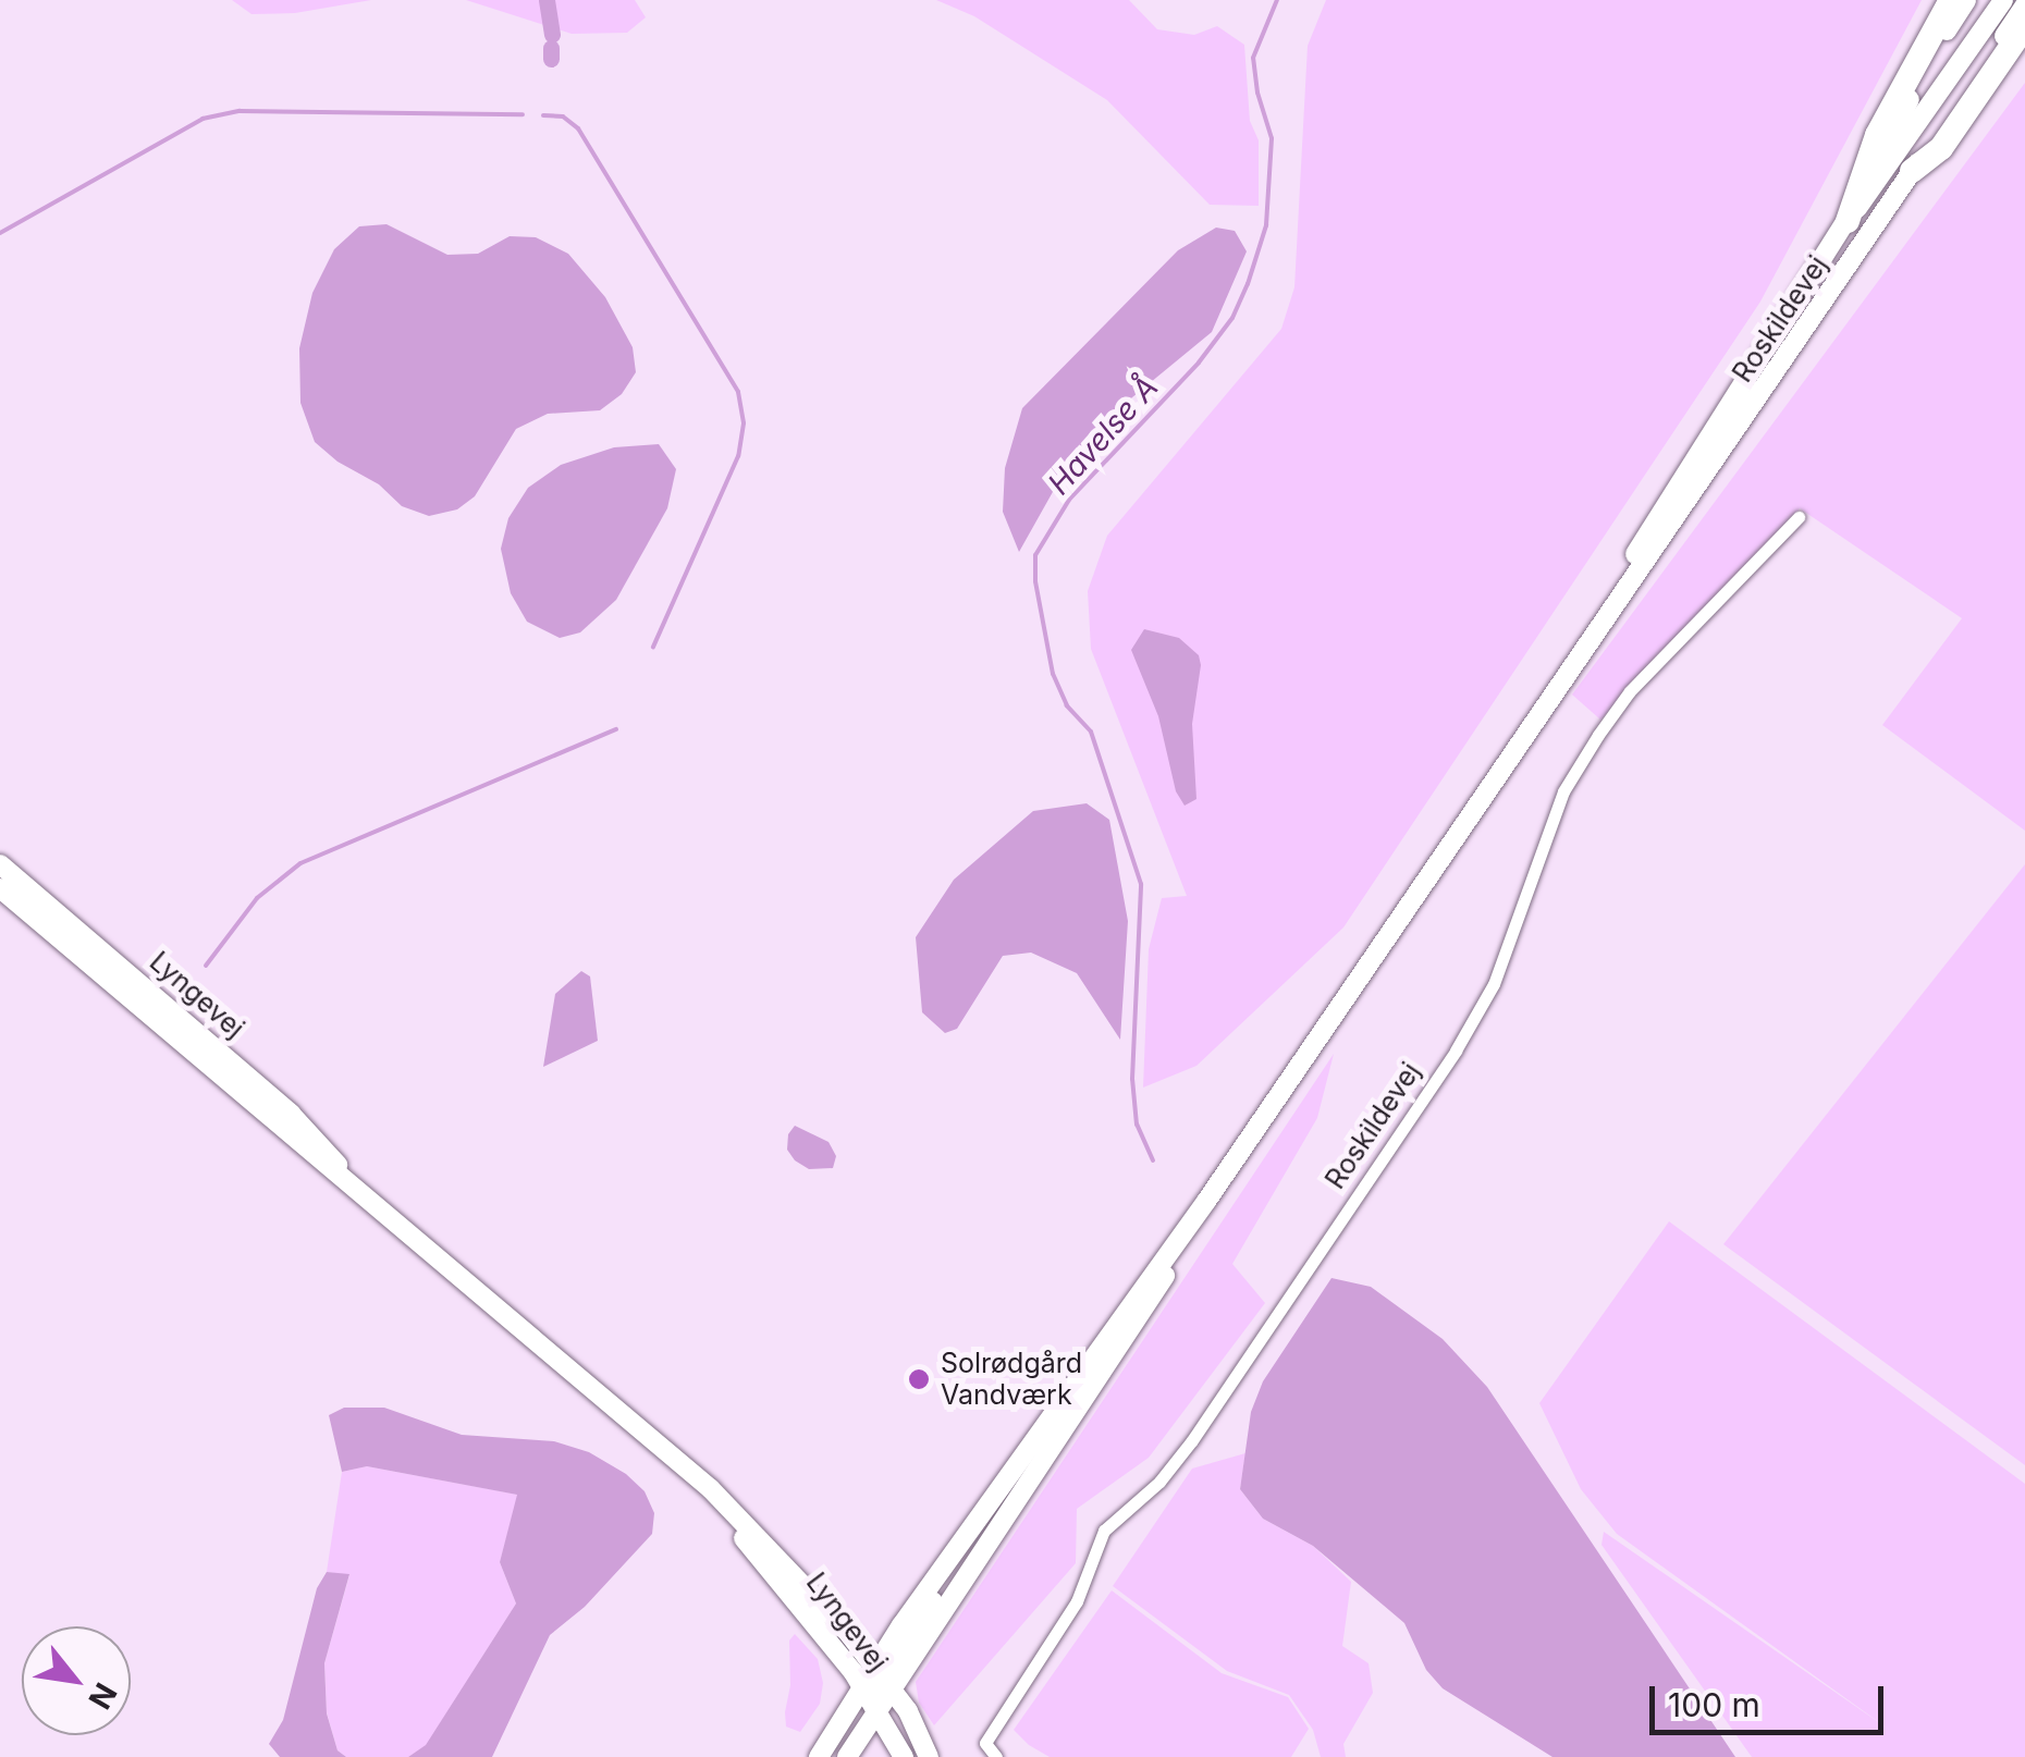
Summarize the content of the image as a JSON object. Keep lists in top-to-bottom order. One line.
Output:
{"streets":{"main road":["Roskildevej","Lyngevej"]},"crossings":[["Roskildevej","Lyngevej"]],"water":["Havelse Å"],"places":["Solrødgård Vandværk"],"scale_bar":"100 m","north":"bottom right"}
